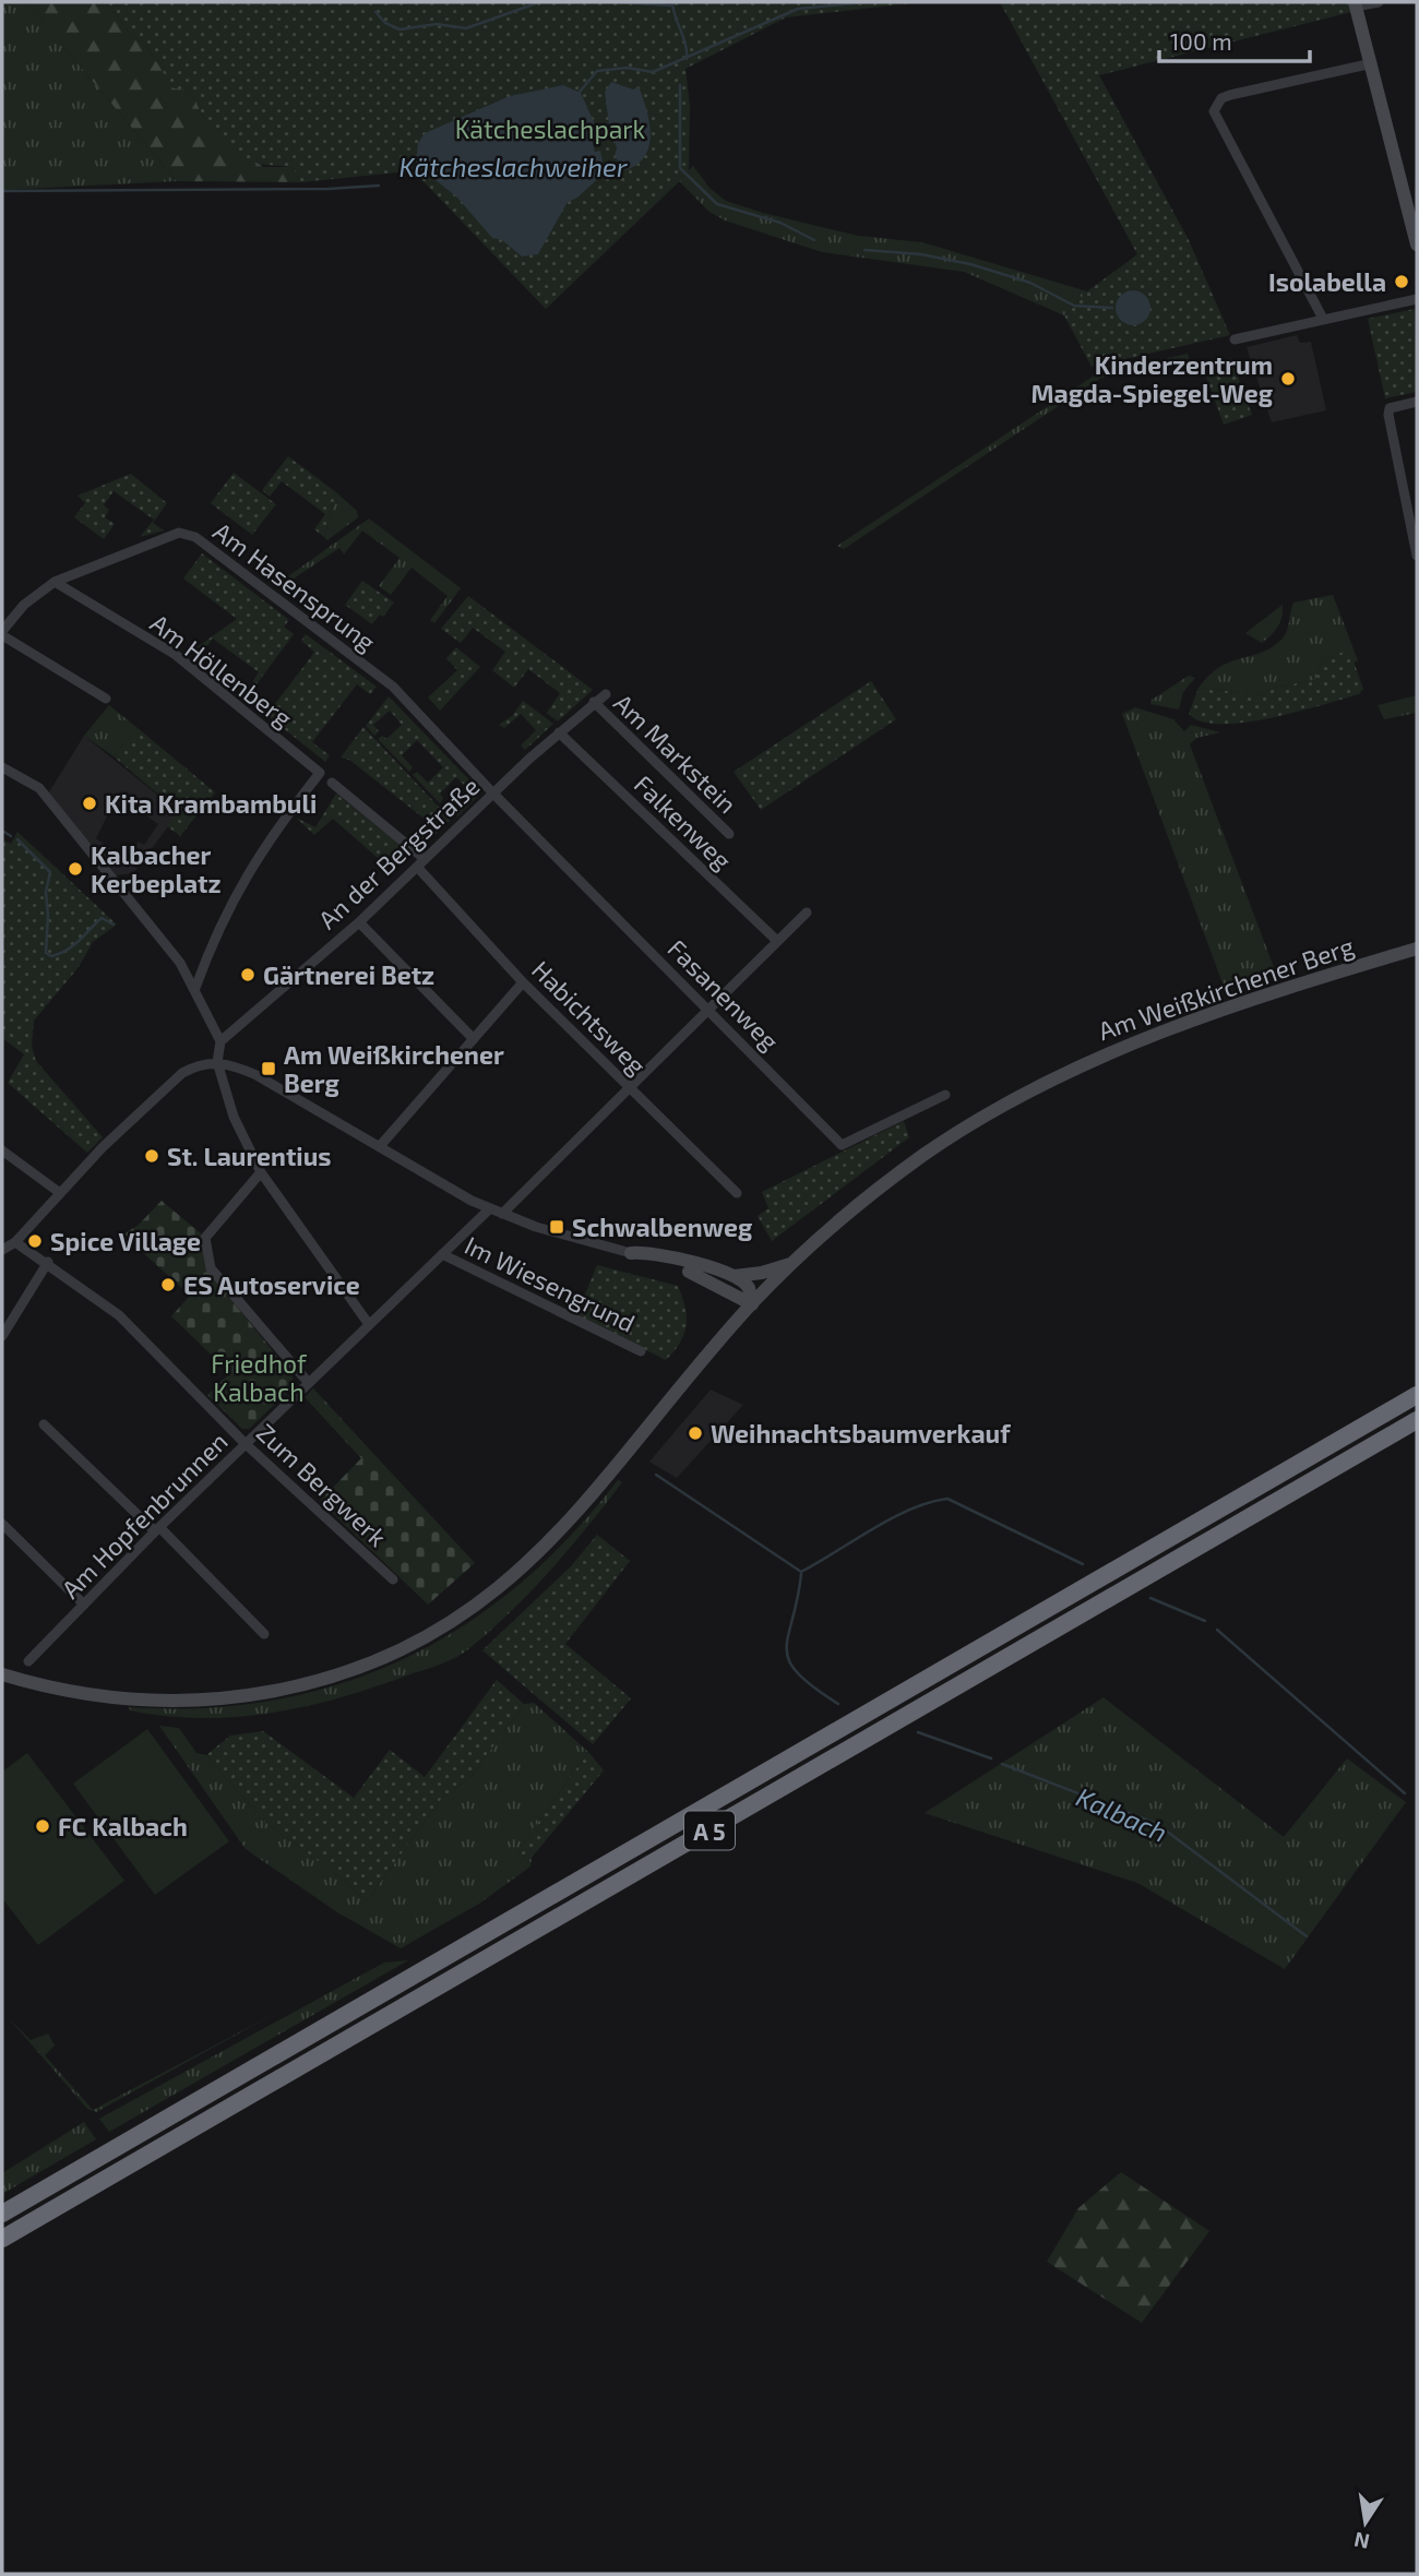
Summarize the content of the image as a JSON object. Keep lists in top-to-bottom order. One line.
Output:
{"streets":{"highway":["A 5"],"main road":["Am Weißkirchener Berg"],"street":["Am Hasensprung","Am Höllenberg","Am Markstein","Falkenweg","An der Bergstraße","Fasanenweg","Habichtsweg","Im Wiesengrund","Zum Bergwerk","Am Hopfenbrunnen"]},"crossings":[["Am Hasensprung","Am Höllenberg"],["Am Hasensprung","An der Bergstraße"],["Am Hasensprung","Fasanenweg"],["Am Markstein","An der Bergstraße"],["Falkenweg","An der Bergstraße"],["An der Bergstraße","Fasanenweg"],["An der Bergstraße","Habichtsweg"],["Am Weißkirchener Berg","Am Hopfenbrunnen"],["Im Wiesengrund","Am Hopfenbrunnen"],["Zum Bergwerk","Am Hopfenbrunnen"]],"water":["Kätcheslachweiher","Kalbach"],"parks":["Kätcheslachpark","Friedhof Kalbach"],"places":{"other":["Isolabella","Kinderzentrum Magda-Spiegel-Weg","Kita Krambambuli","Kalbacher Kerbeplatz","Gärtnerei Betz","St. Laurentius","Spice Village","ES Autoservice","Weihnachtsbaumverkauf","FC Kalbach"],"transit":["Am Weißkirchener Berg","Schwalbenweg"]},"scale_bar":"100 m","north":"bottom"}
